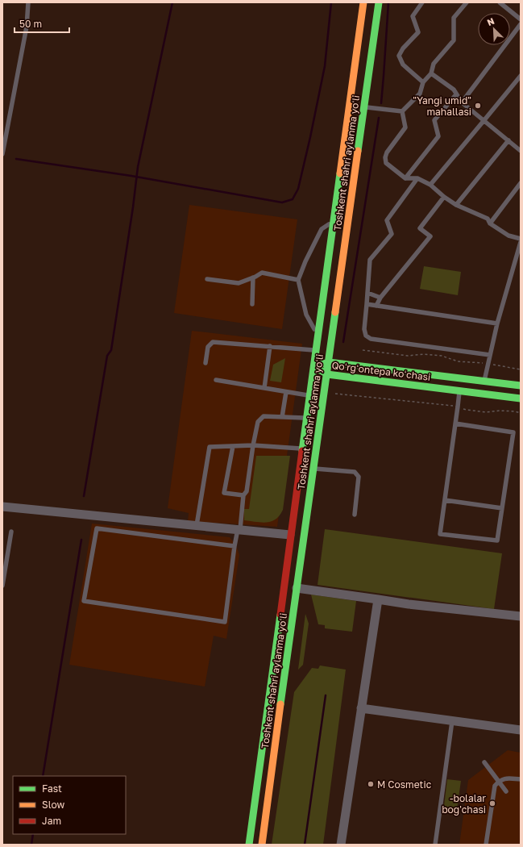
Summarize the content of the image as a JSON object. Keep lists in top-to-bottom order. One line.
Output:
{"streets":{"main road":["Toshkent shahri aylanma yoʻli","Qoʻrgʻontepa koʻchasi"]},"crossings":[["Toshkent shahri aylanma yoʻli","Qoʻrgʻontepa koʻchasi"]],"places":["\"Yangi umid\" mahallasi","M Cosmetic","-bolalar bog'chasi"],"legend":["Fast","Slow","Jam"],"scale_bar":"50 m","north":"top left"}
